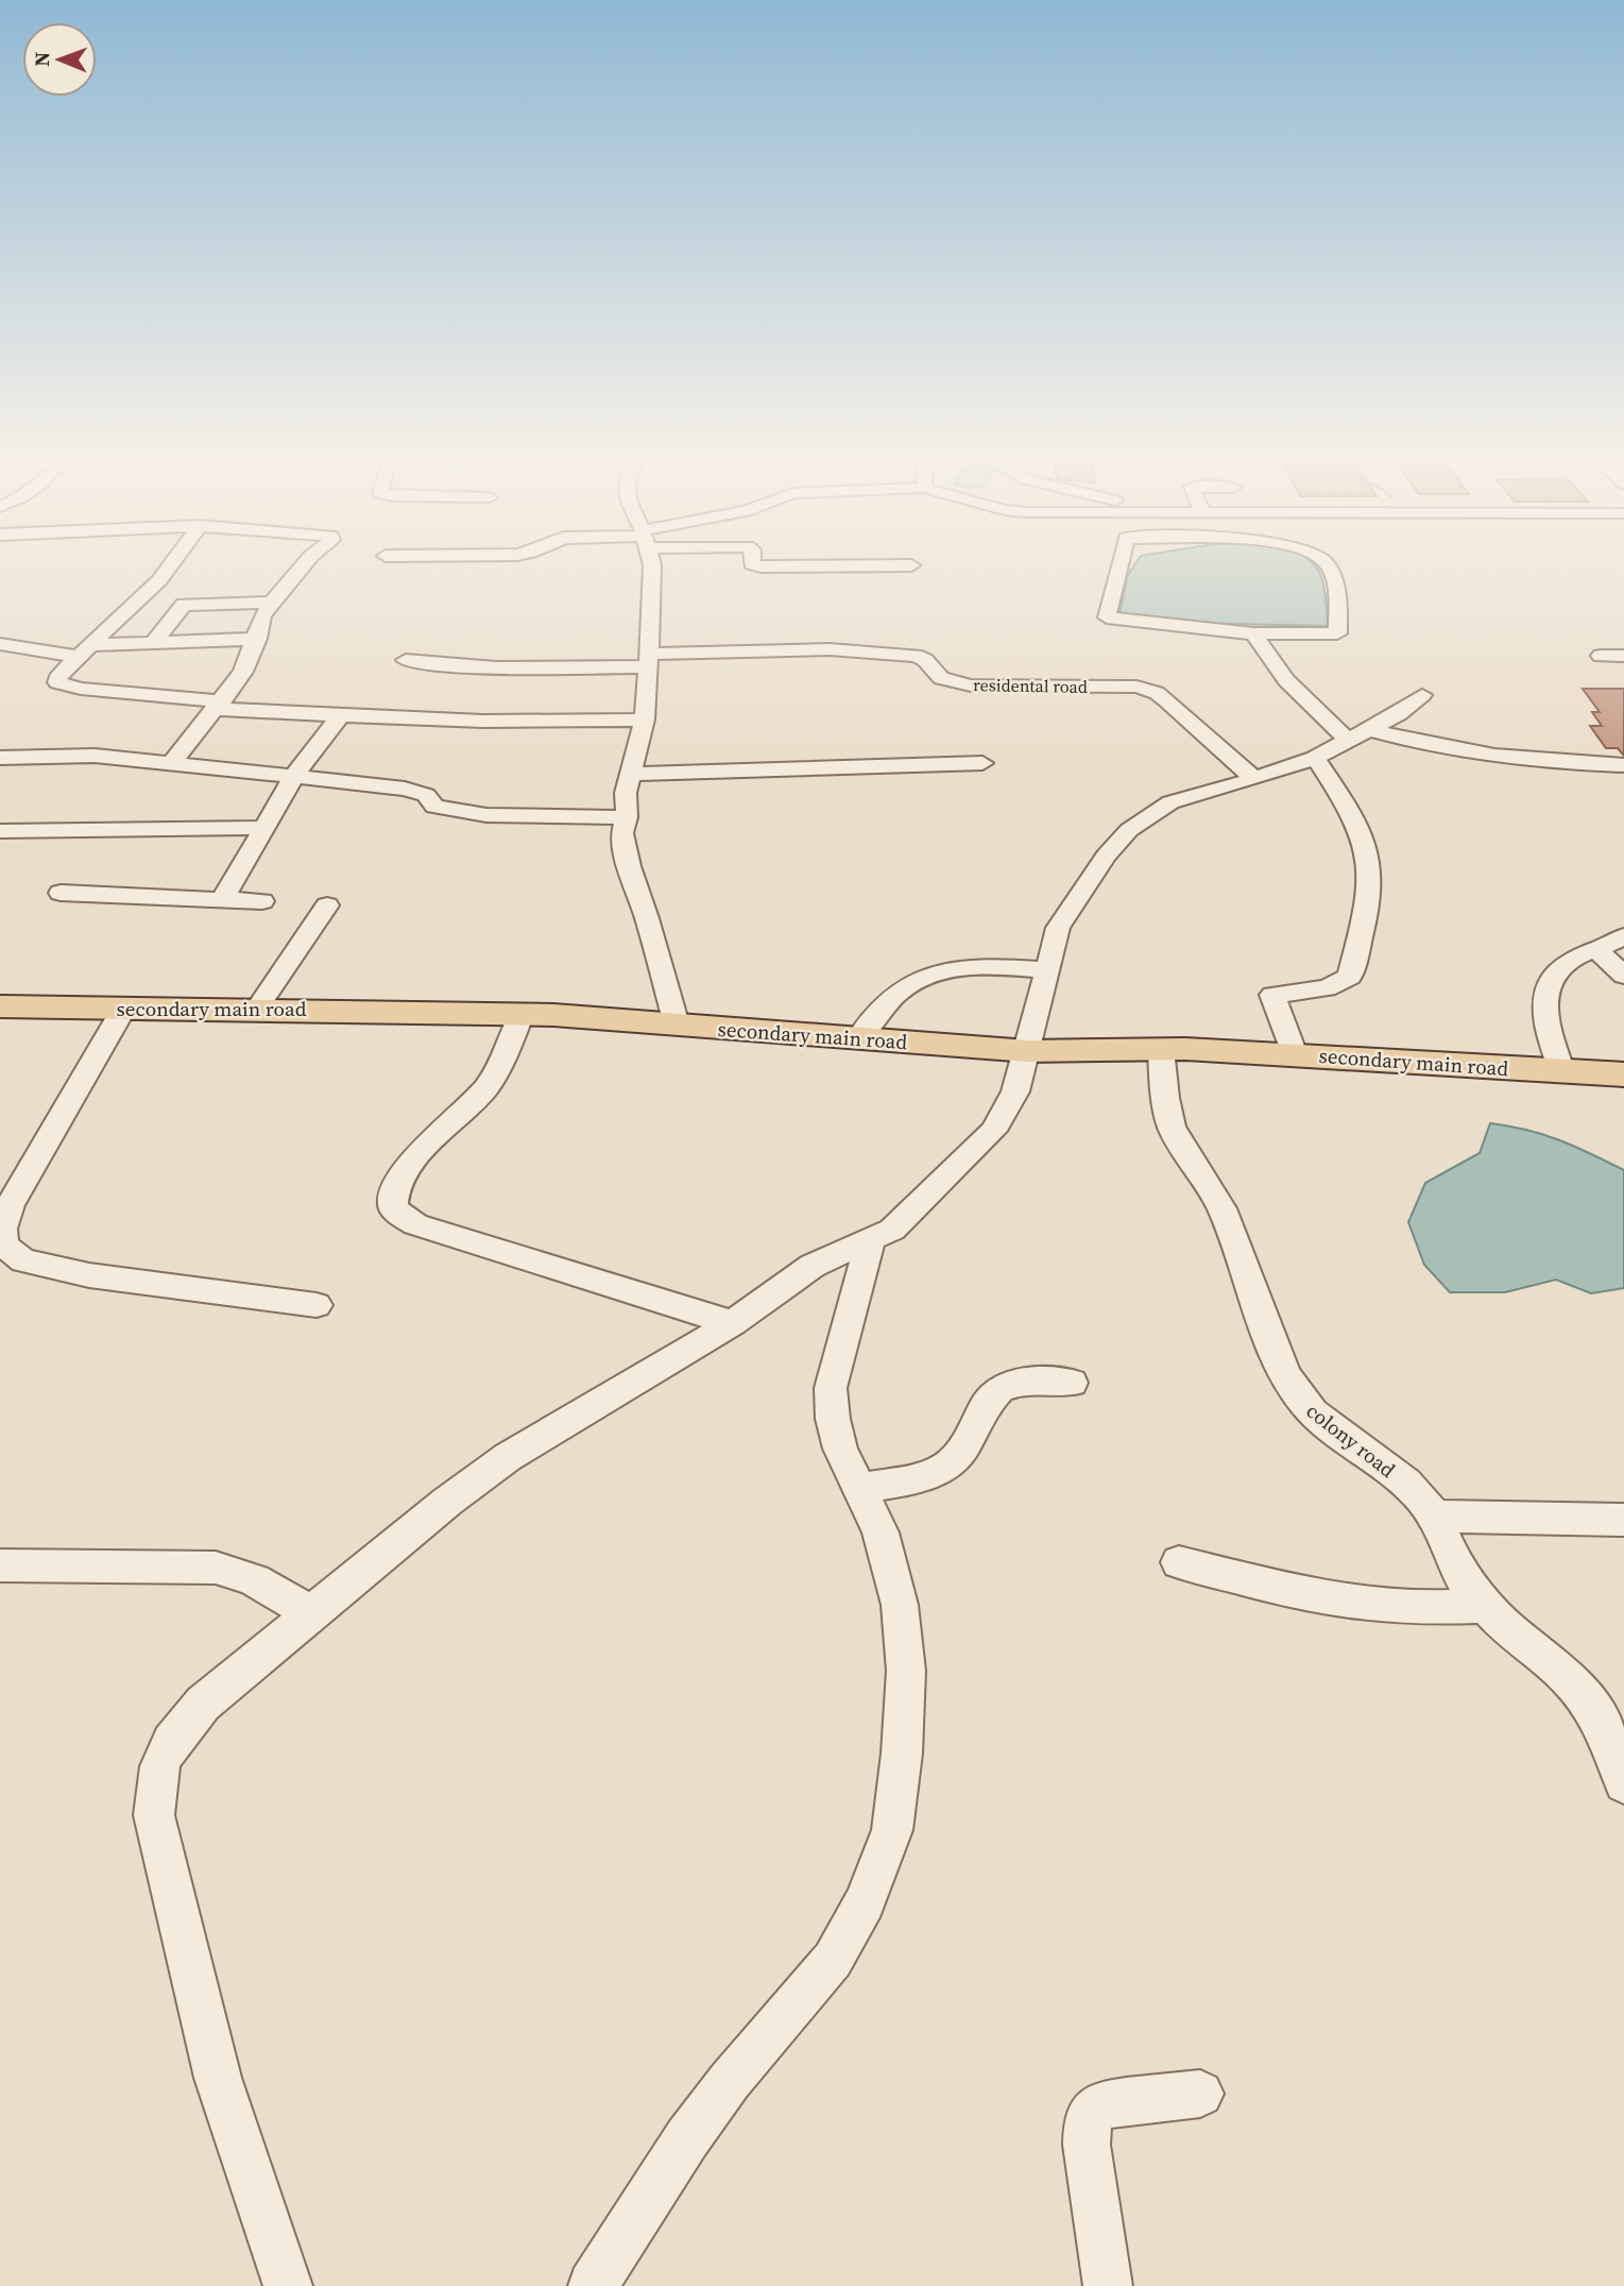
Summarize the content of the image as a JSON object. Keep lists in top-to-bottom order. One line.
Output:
{"streets":{"main road":["secondary main road"],"street":["residental road","colony road"]},"crossings":[["secondary main road","colony road"]],"north":"left"}
